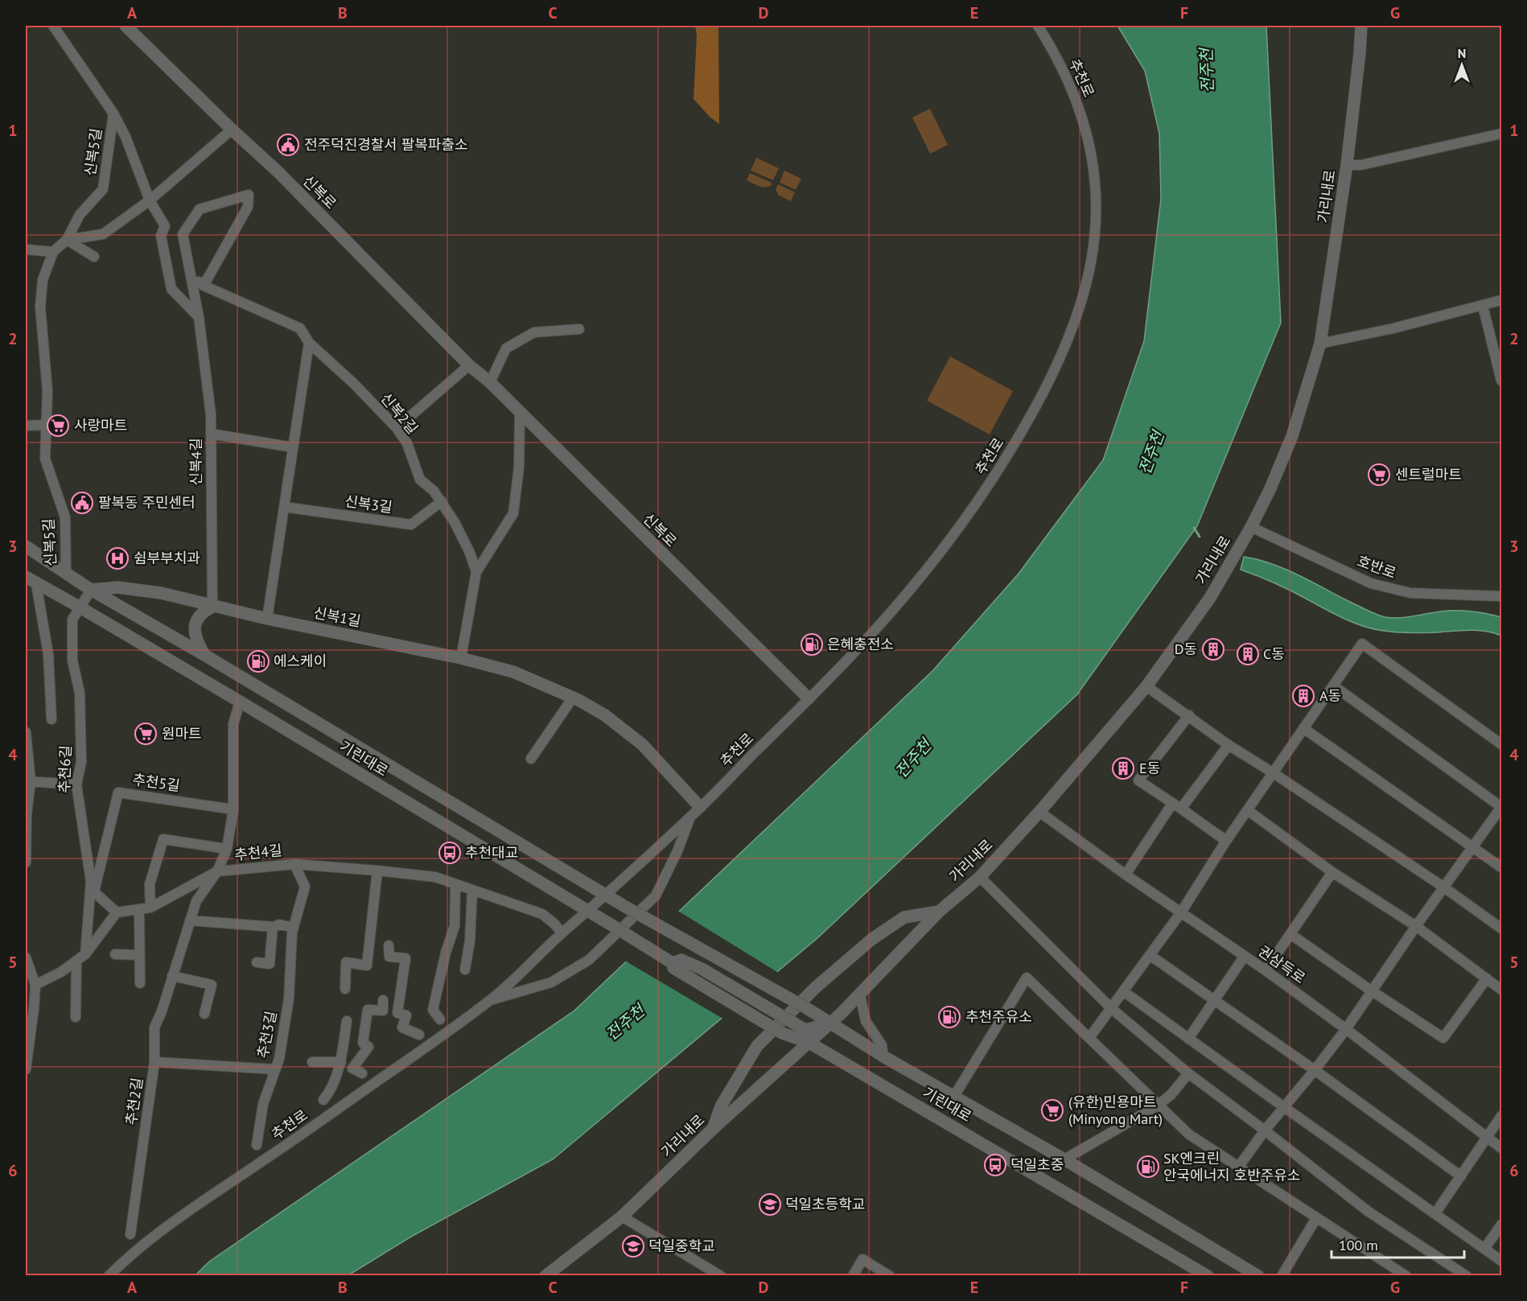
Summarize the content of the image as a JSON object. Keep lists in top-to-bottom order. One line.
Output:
{"streets":{"street":["추천로","신복5길","신복로","가리내로","신복2길","신복4길","신복3길","호반로","신복1길","기린대로","추천6길","추천5길","추천4길","권삼득로","추천3길","추천2길"]},"crossings":[["추천로","신복로"],["추천로","신복1길"],["추천로","기린대로"],["추천로","추천4길"],["신복5길","기린대로"],["가리내로","호반로"],["가리내로","기린대로"],["가리내로","권삼득로"],["신복2길","신복4길"],["신복2길","신복3길"],["신복2길","신복1길"],["신복4길","신복1길"],["신복1길","기린대로"],["신복1길","추천6길"],["기린대로","추천6길"],["추천6길","추천5길"],["추천4길","추천3길"],["추천4길","추천2길"]],"water":["전주천"],"places":{"public building":["전주덕진경찰서 팔복파출소","팔복동 주민센터"],"supermarket":["사랑마트","센트럴마트","원마트","(유한)민용마트 (Minyong Mart)"],"hospital":["쉼부부치과"],"fuel station":["은혜충전소","에스케이","추천주유소","SK엔크린 안국에너지 호반주유소"],"building":["D동","C동","A동","E동"],"bus stop":["추천대교","덕일초중"],"school or university":["덕일초등학교","덕일중학교"]},"scale_bar":"100 m","north":"top","grid":{"columns":["A","B","C","D","E","F","G"],"rows":["1","2","3","4","5","6"]}}
